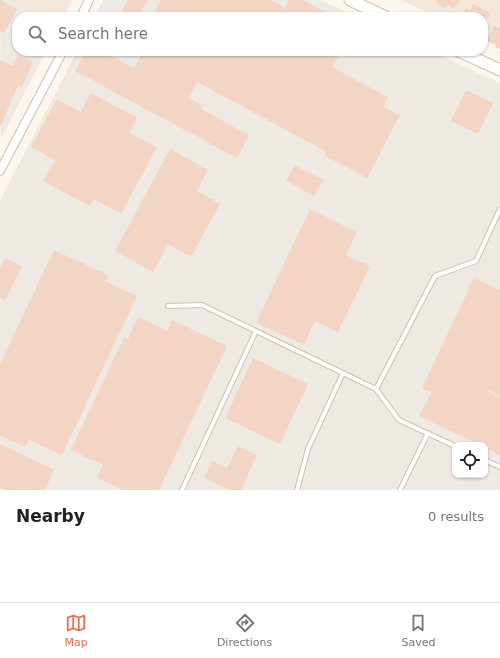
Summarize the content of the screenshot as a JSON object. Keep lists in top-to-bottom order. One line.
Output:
{"page":{"search":"Search here","heading":["Nearby","0 results"],"nav":["Map","Directions","Saved"]}}
